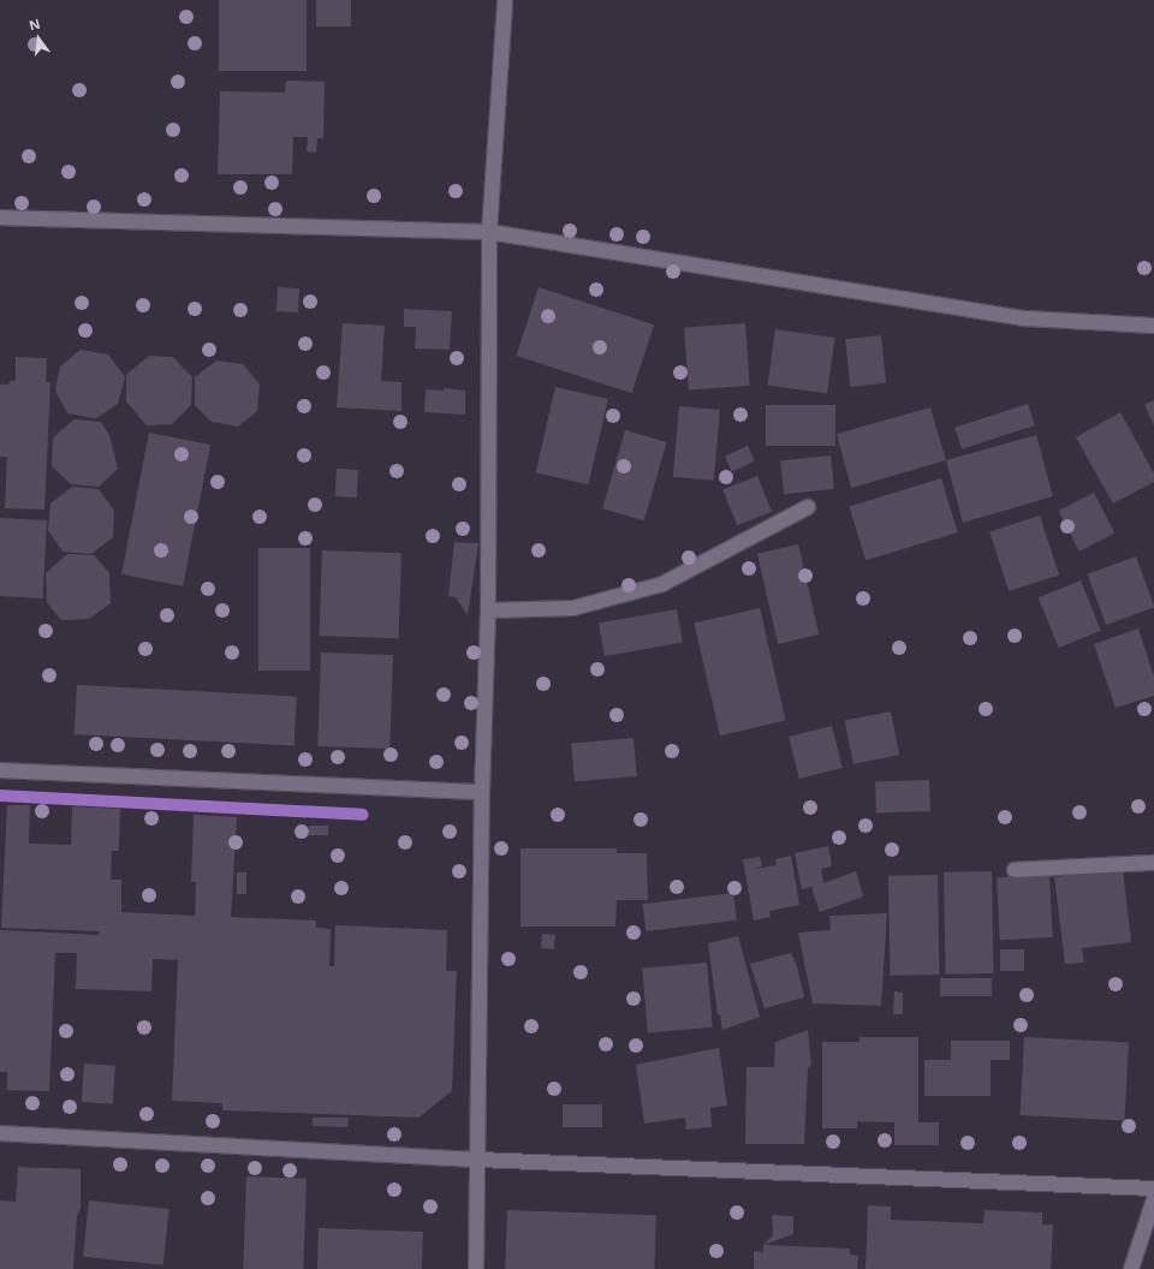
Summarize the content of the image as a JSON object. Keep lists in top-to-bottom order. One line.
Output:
{"north":"top"}
